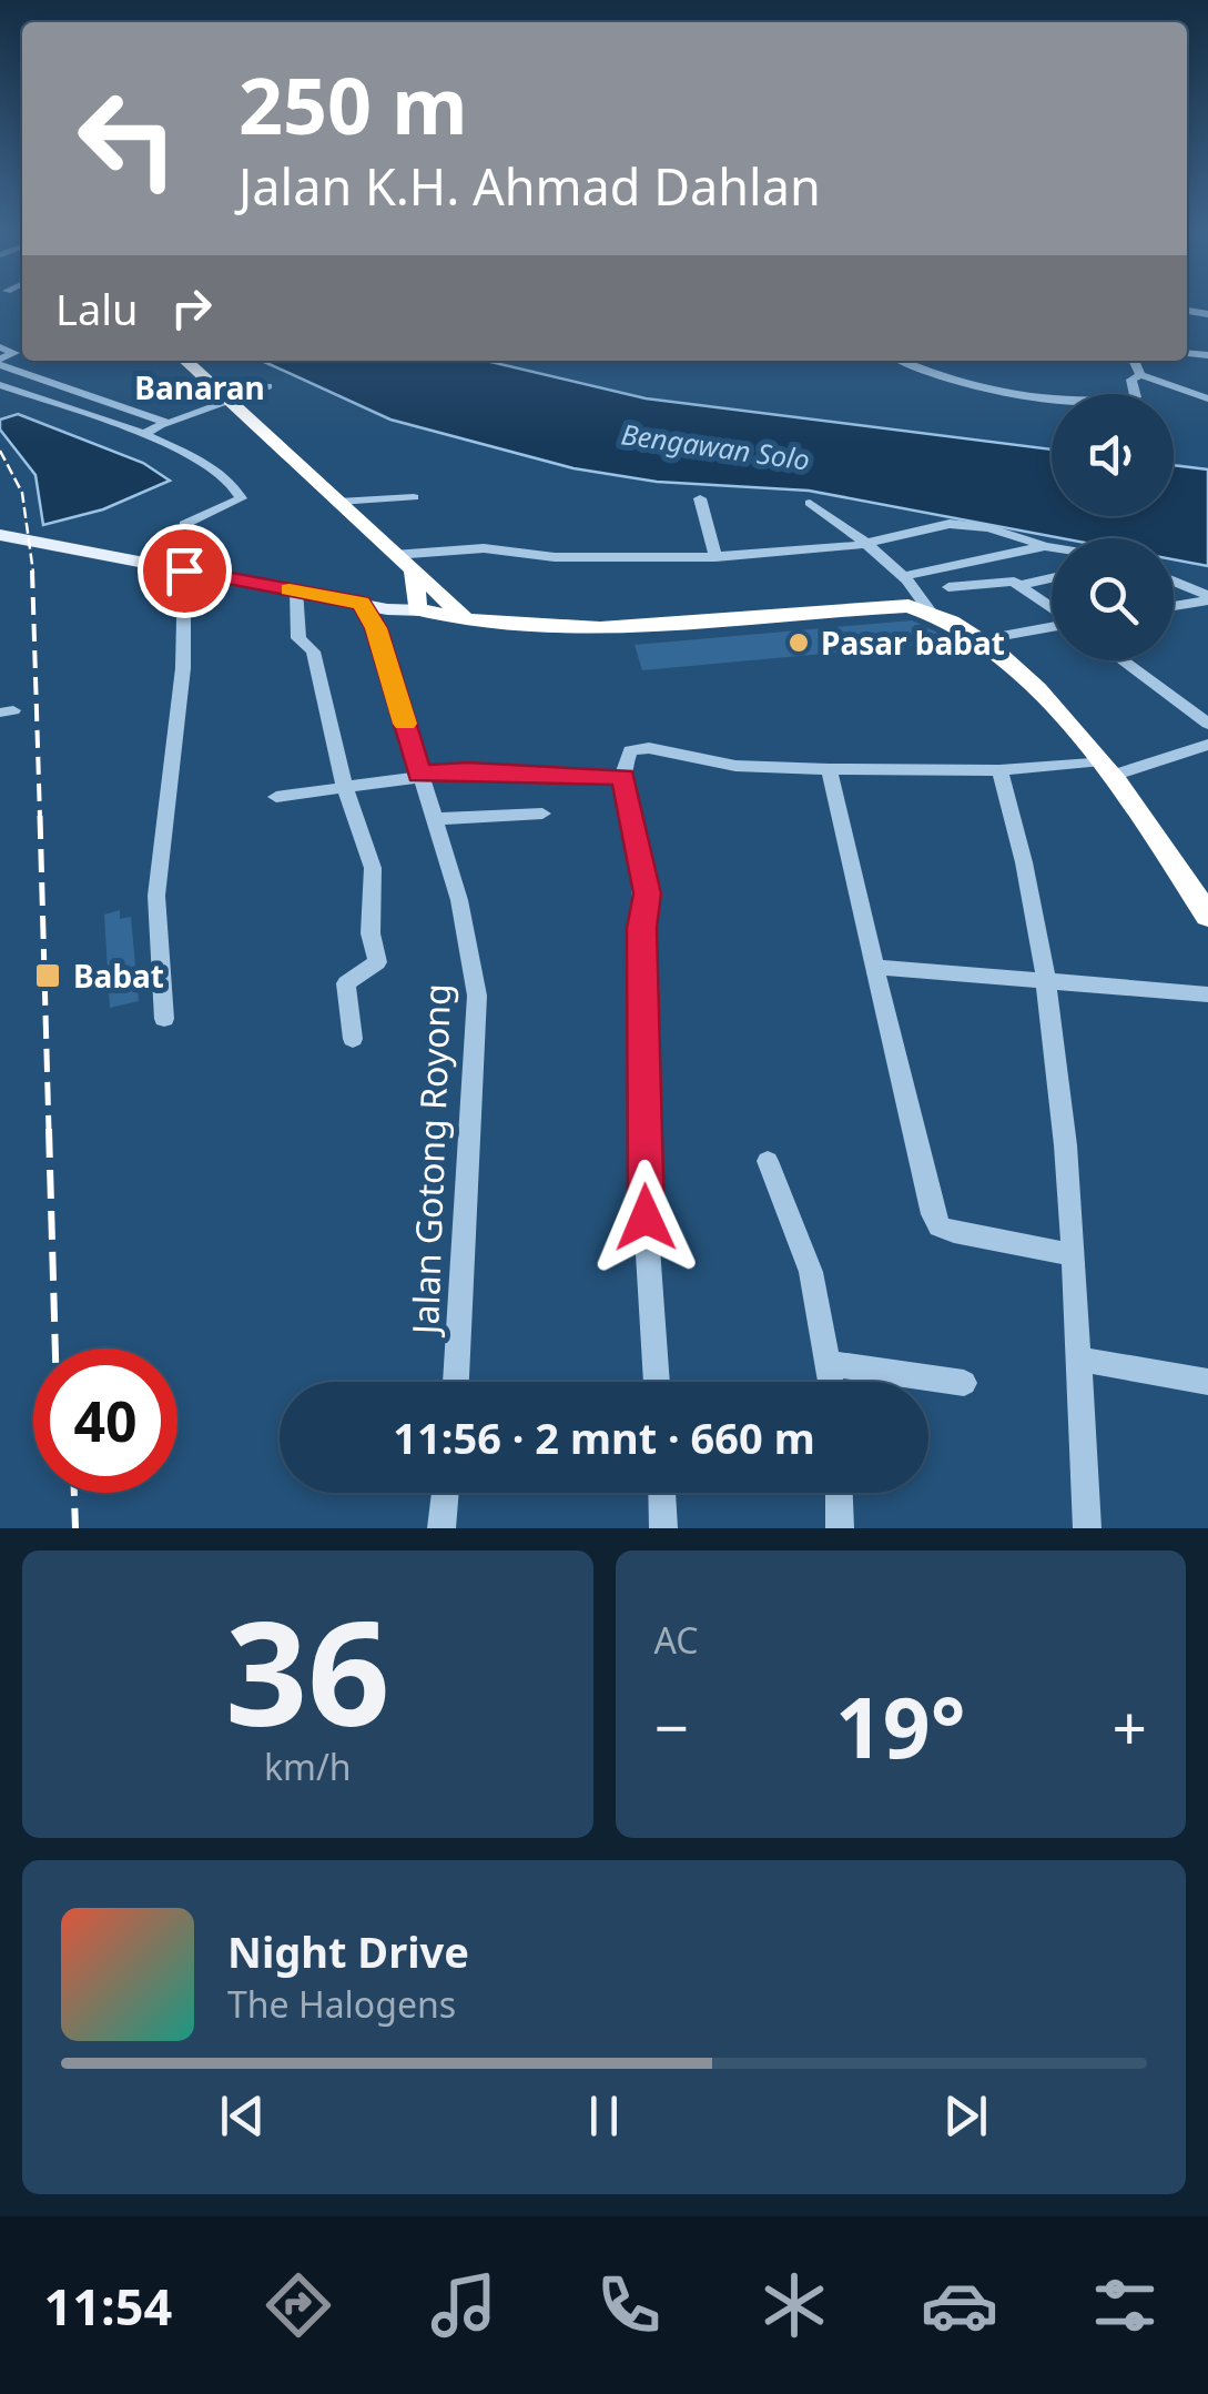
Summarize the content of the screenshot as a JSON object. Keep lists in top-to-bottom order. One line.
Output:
{"streets":{"street":["Jalan Gotong Royong"]},"districts":["Banaran"],"water":["Bengawan Solo"],"places":{"other":["Pasar babat"],"transit":["Babat"]},"page":{"turn":["250 m","Jalan K.H. Ahmad Dahlan"],"then":"Lalu","limit":"40","trip":"11:56 · 2 mnt · 660 m","tile":[["36","km/h"],"AC"],"heat":["−","19°","+"],"song":["Night Drive","The Halogens"],"tabs":"11:54"}}
